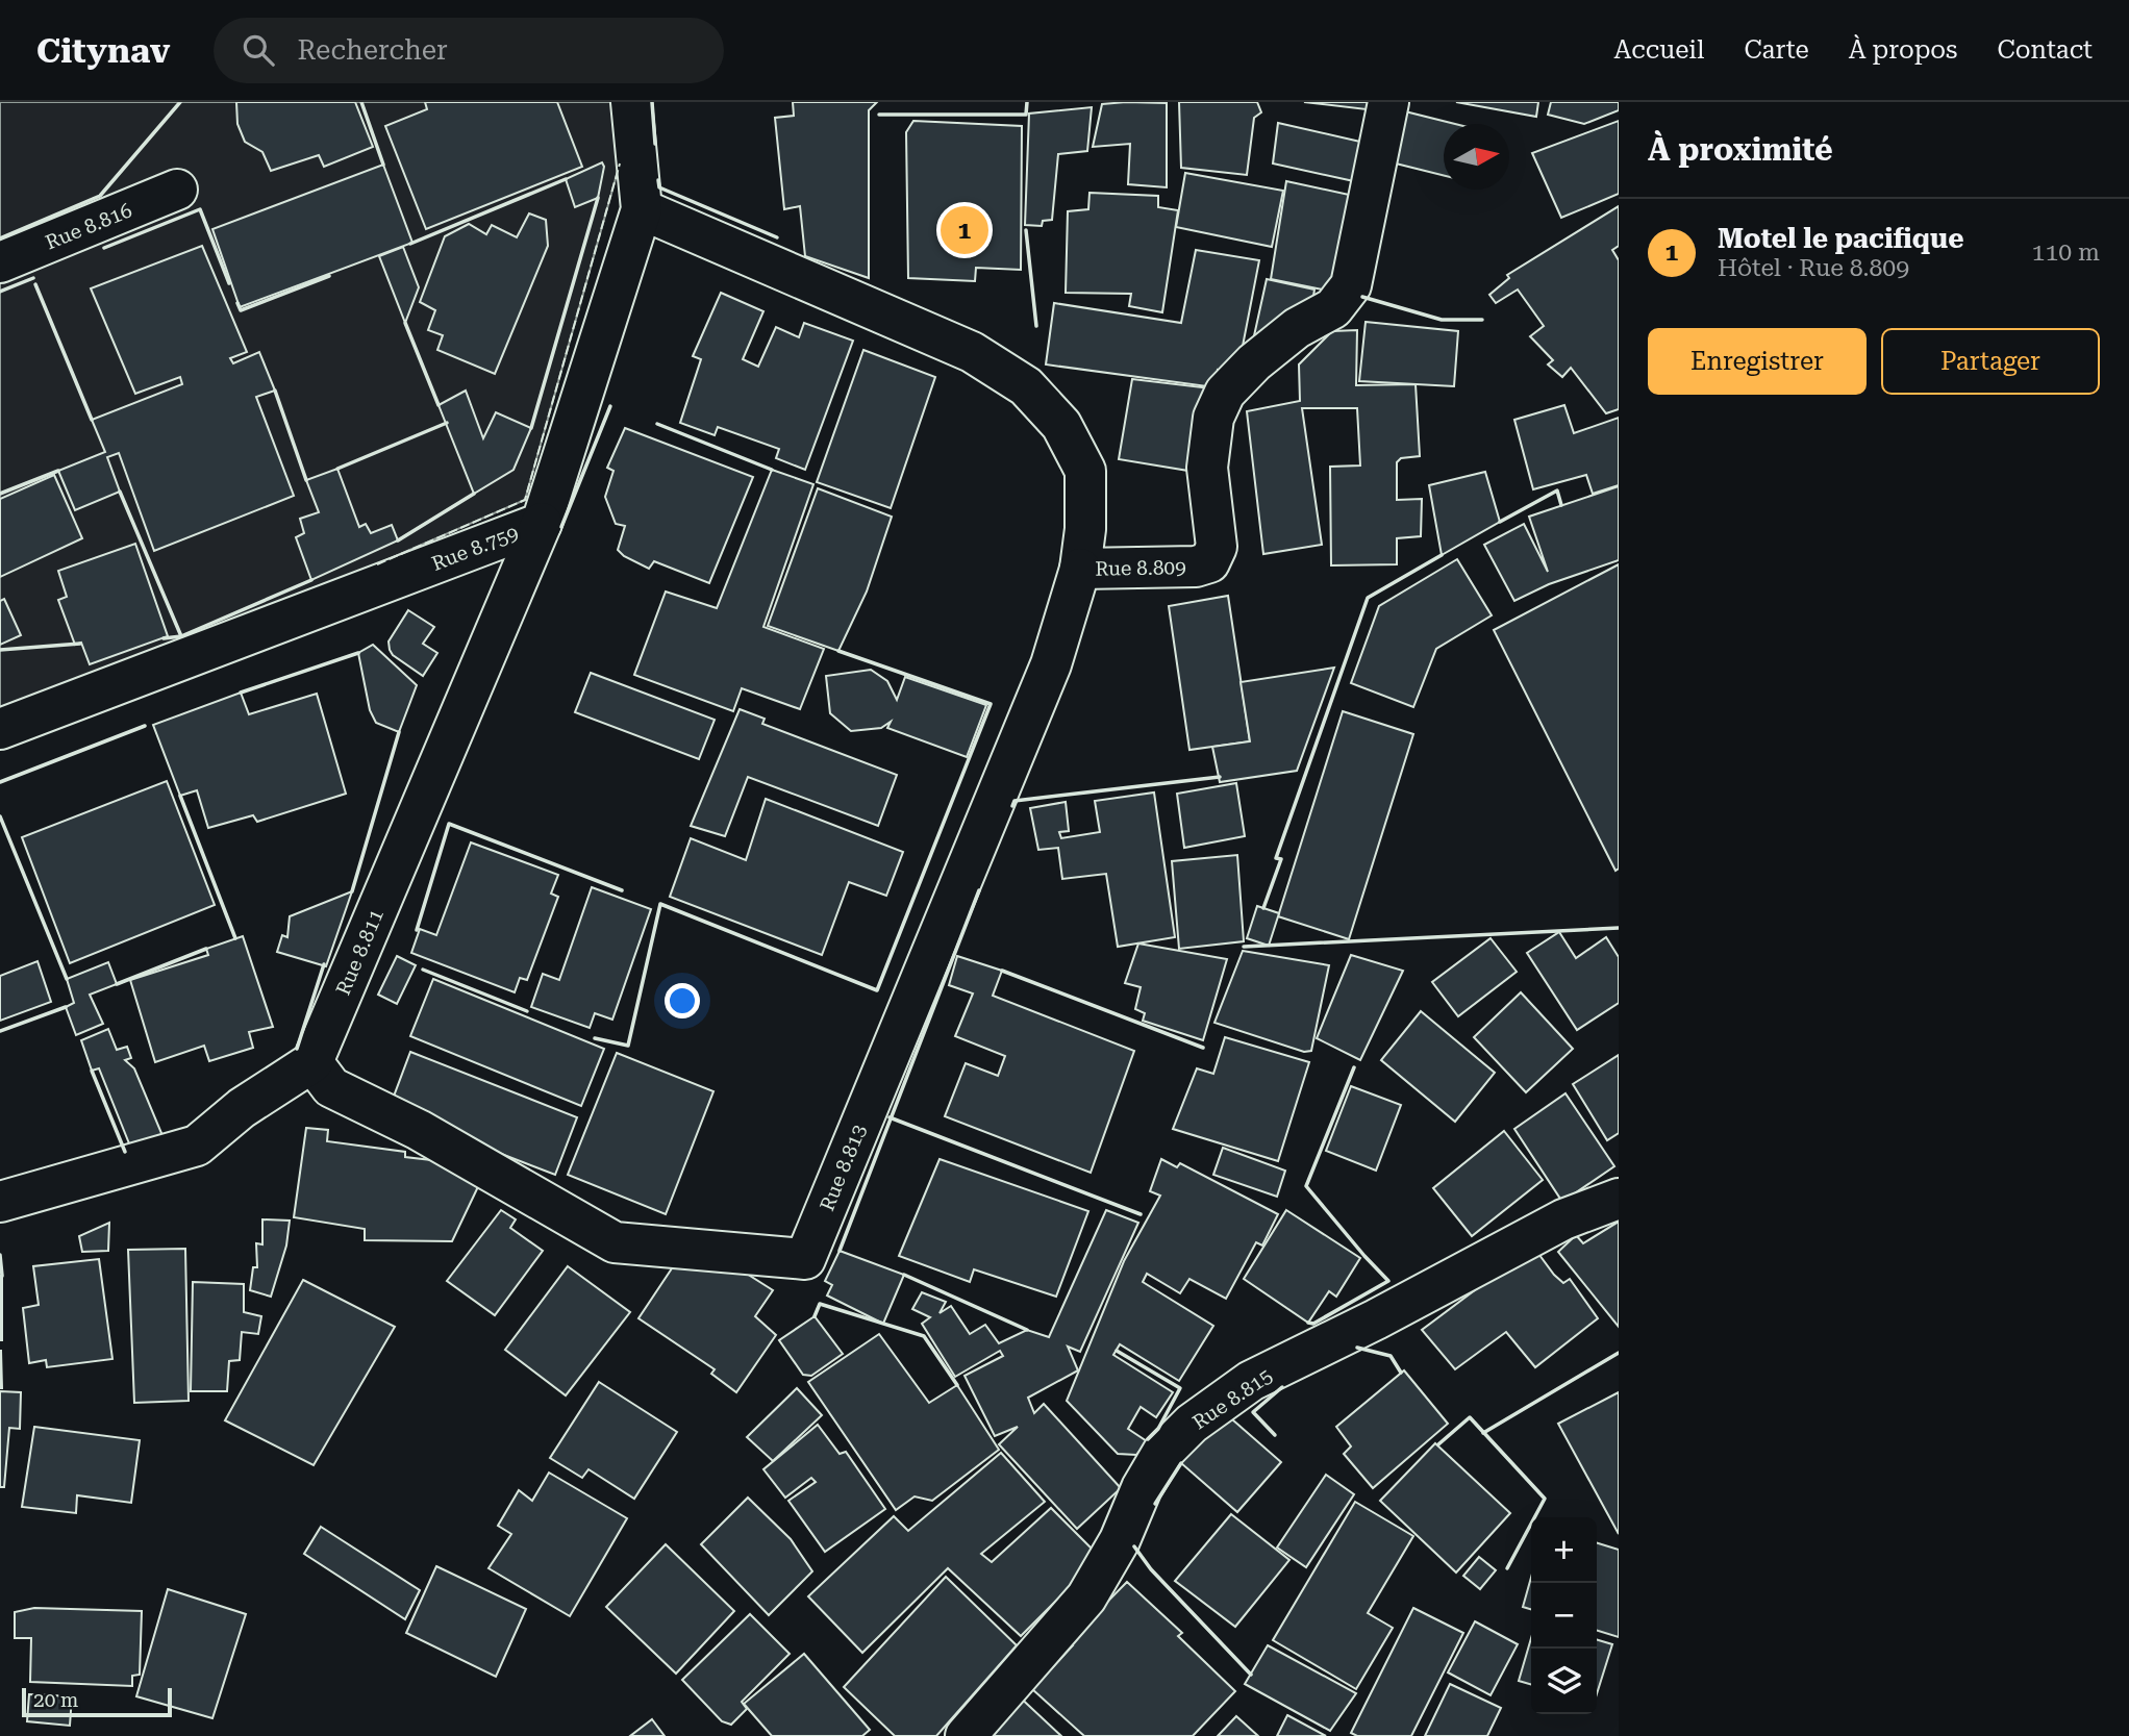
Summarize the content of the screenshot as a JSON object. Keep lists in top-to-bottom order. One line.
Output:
{"streets":{"street":["Rue 8.816","Rue 8.759","Rue 8.809","Rue 8.811","Rue 8.813","Rue 8.815"]},"crossings":[["Rue 8.759","Rue 8.809"],["Rue 8.759","Rue 8.811"],["Rue 8.809","Rue 8.813"],["Rue 8.811","Rue 8.813"]],"scale_bar":"20 m","north":"right","page":{"header":"Citynav","search":"Rechercher","nav":["Accueil","Carte","À propos","Contact"],"heading":"À proximité","list":[{"mark":"1","name":"Motel le pacifique","note":"Hôtel · Rue 8.809","value":"110 m"}],"pins":"1","buttons":["Enregistrer","Partager"],"map_buttons":["+","−"],"scale":"20 m"}}
